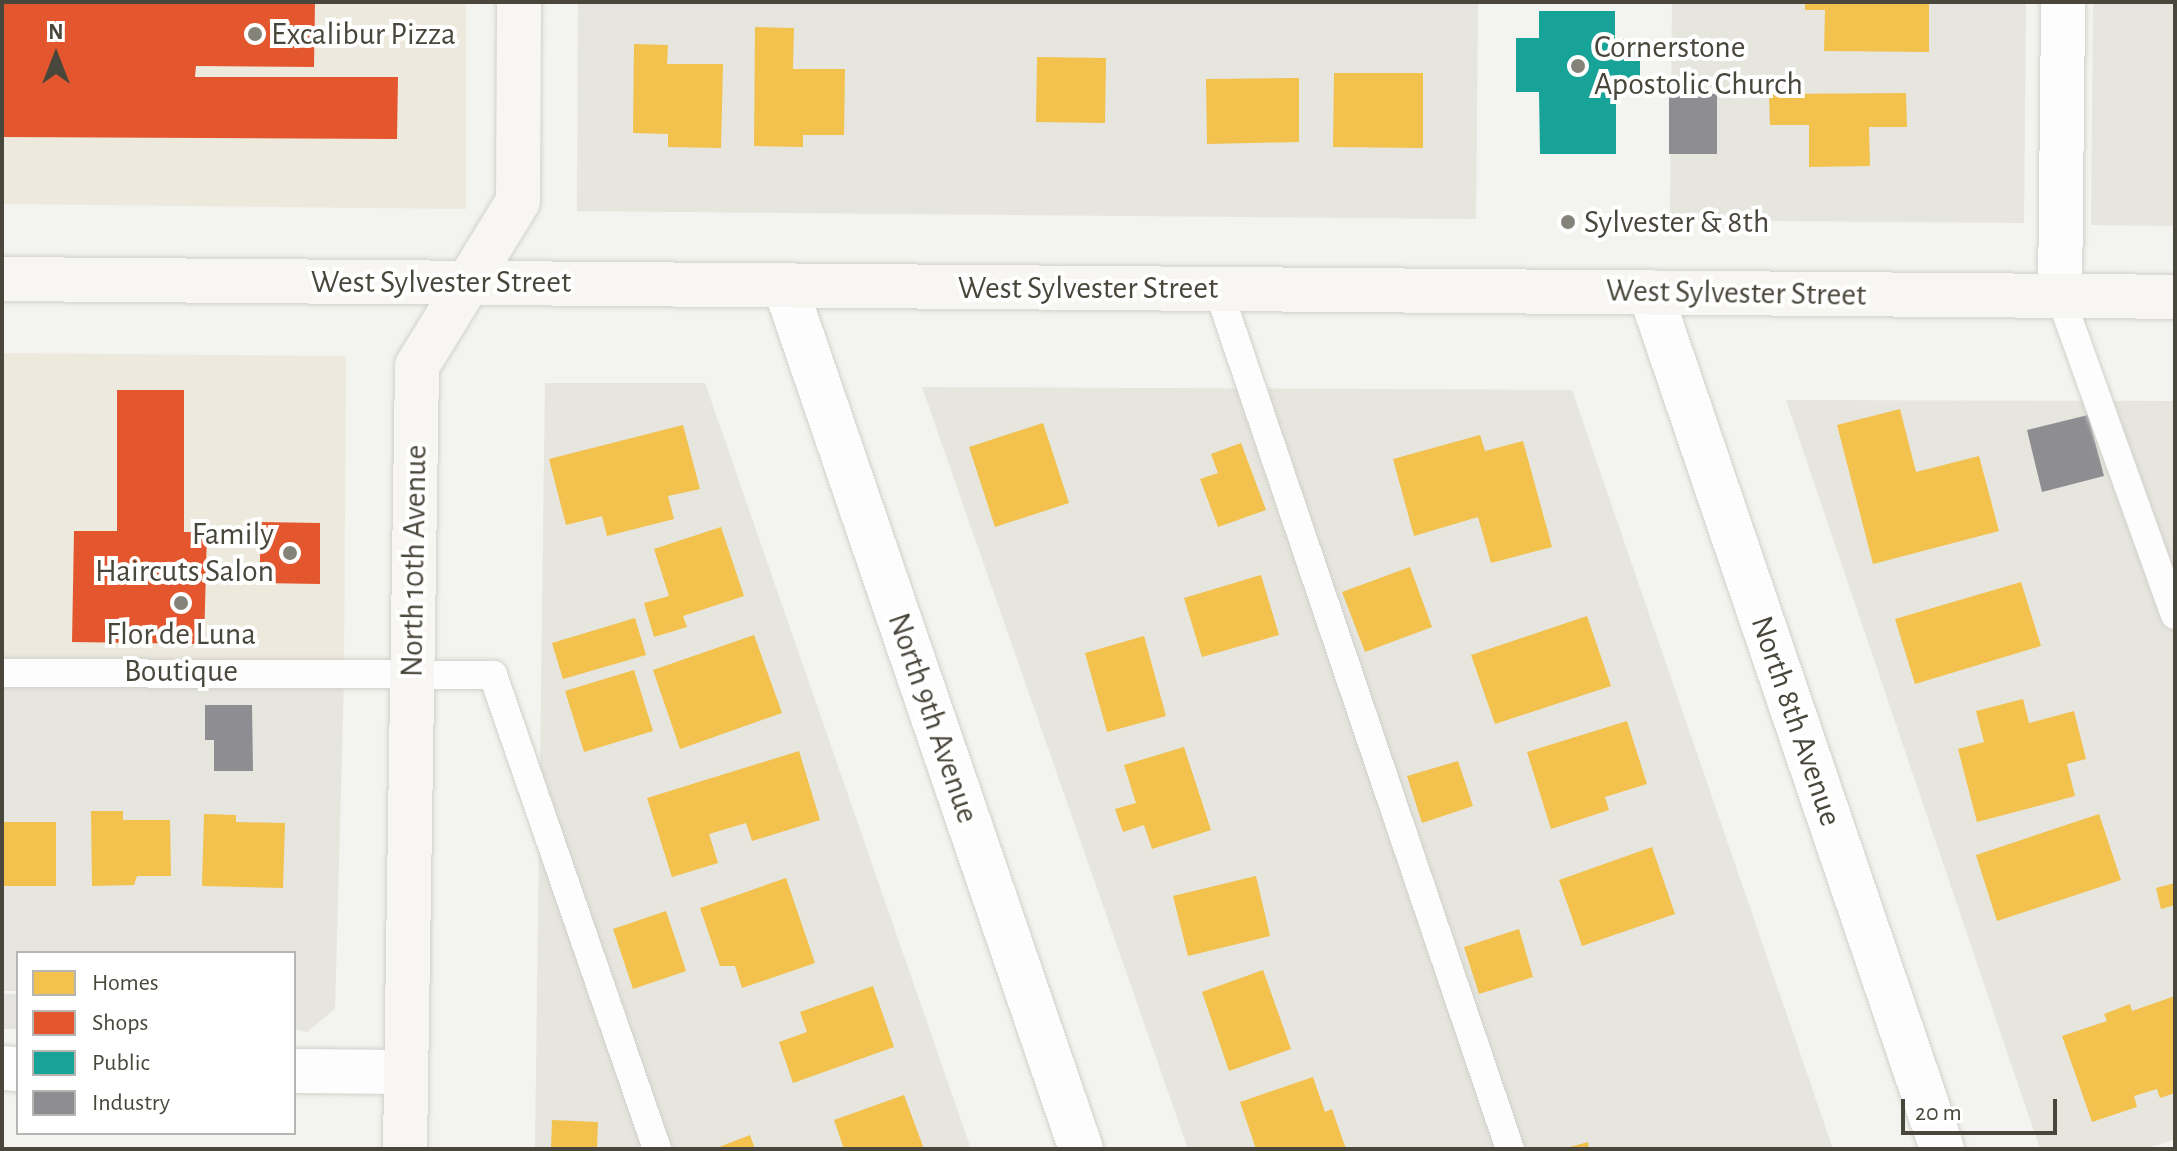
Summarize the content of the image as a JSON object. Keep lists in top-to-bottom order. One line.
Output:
{"streets":{"street":["West Sylvester Street","North 10th Avenue","North 9th Avenue","North 8th Avenue"]},"crossings":[["West Sylvester Street","North 10th Avenue"],["West Sylvester Street","North 9th Avenue"],["West Sylvester Street","North 8th Avenue"]],"places":["Excalibur Pizza","Cornerstone Apostolic Church","Sylvester & 8th","Family Haircuts Salon","Flor de Luna Boutique"],"legend":["Homes","Shops","Public","Industry"],"scale_bar":"20 m","north":"top"}
